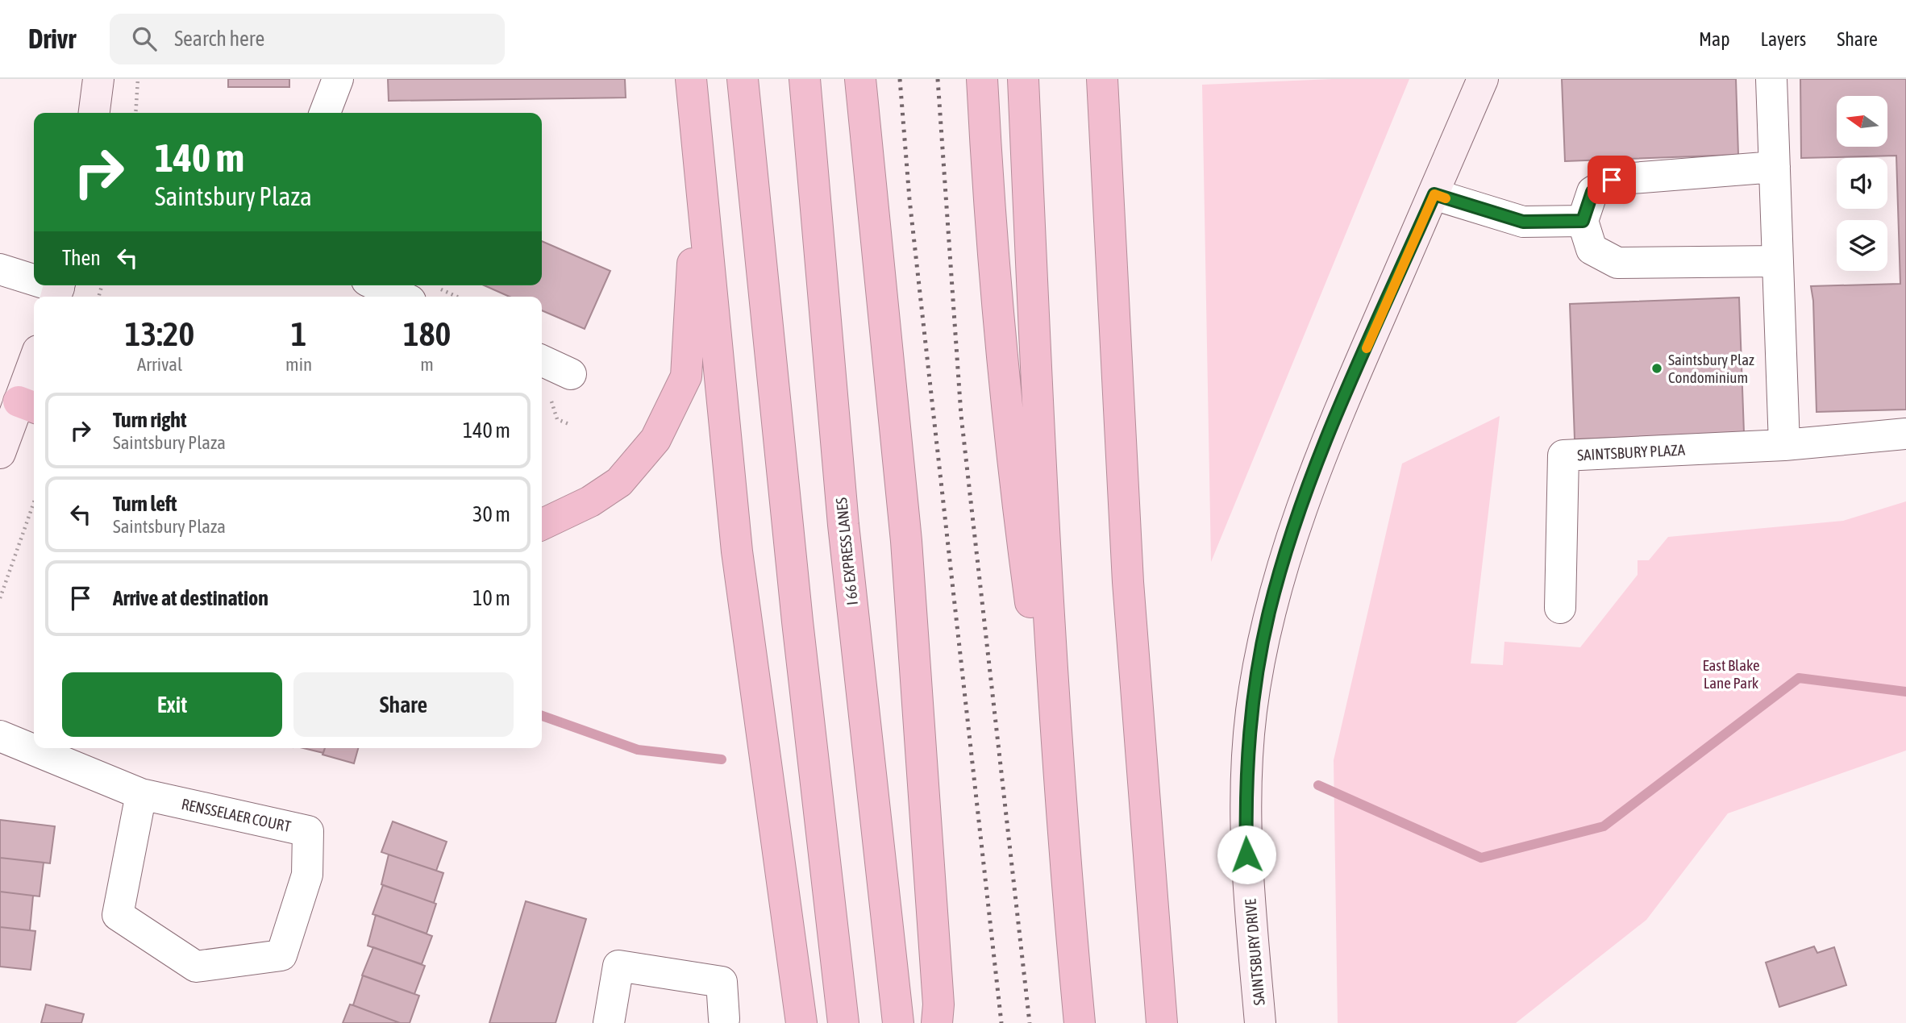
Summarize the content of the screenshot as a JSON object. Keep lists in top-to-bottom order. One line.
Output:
{"streets":{"highway":["I 66 EXPRESS LANES"],"street":["SAINTSBURY PLAZA","RENSSELAER COURT","SAINTSBURY DRIVE"]},"parks":["East Blake Lane Park"],"places":["Saintsbury Plaz Condominium"],"north":"left","page":{"header":"Drivr","search":"Search here","nav":["Map","Layers","Share"],"turn":["140 m","Saintsbury Plaza"],"then":"Then","eta":["13:20","Arrival","1","min","180","m"],"list":[{"name":"Turn right","note":"Saintsbury Plaza","value":"140 m"},{"name":"Turn left","note":"Saintsbury Plaza","value":"30 m"},{"name":"Arrive at destination","value":"10 m"}],"buttons":["Exit","Share"]}}
